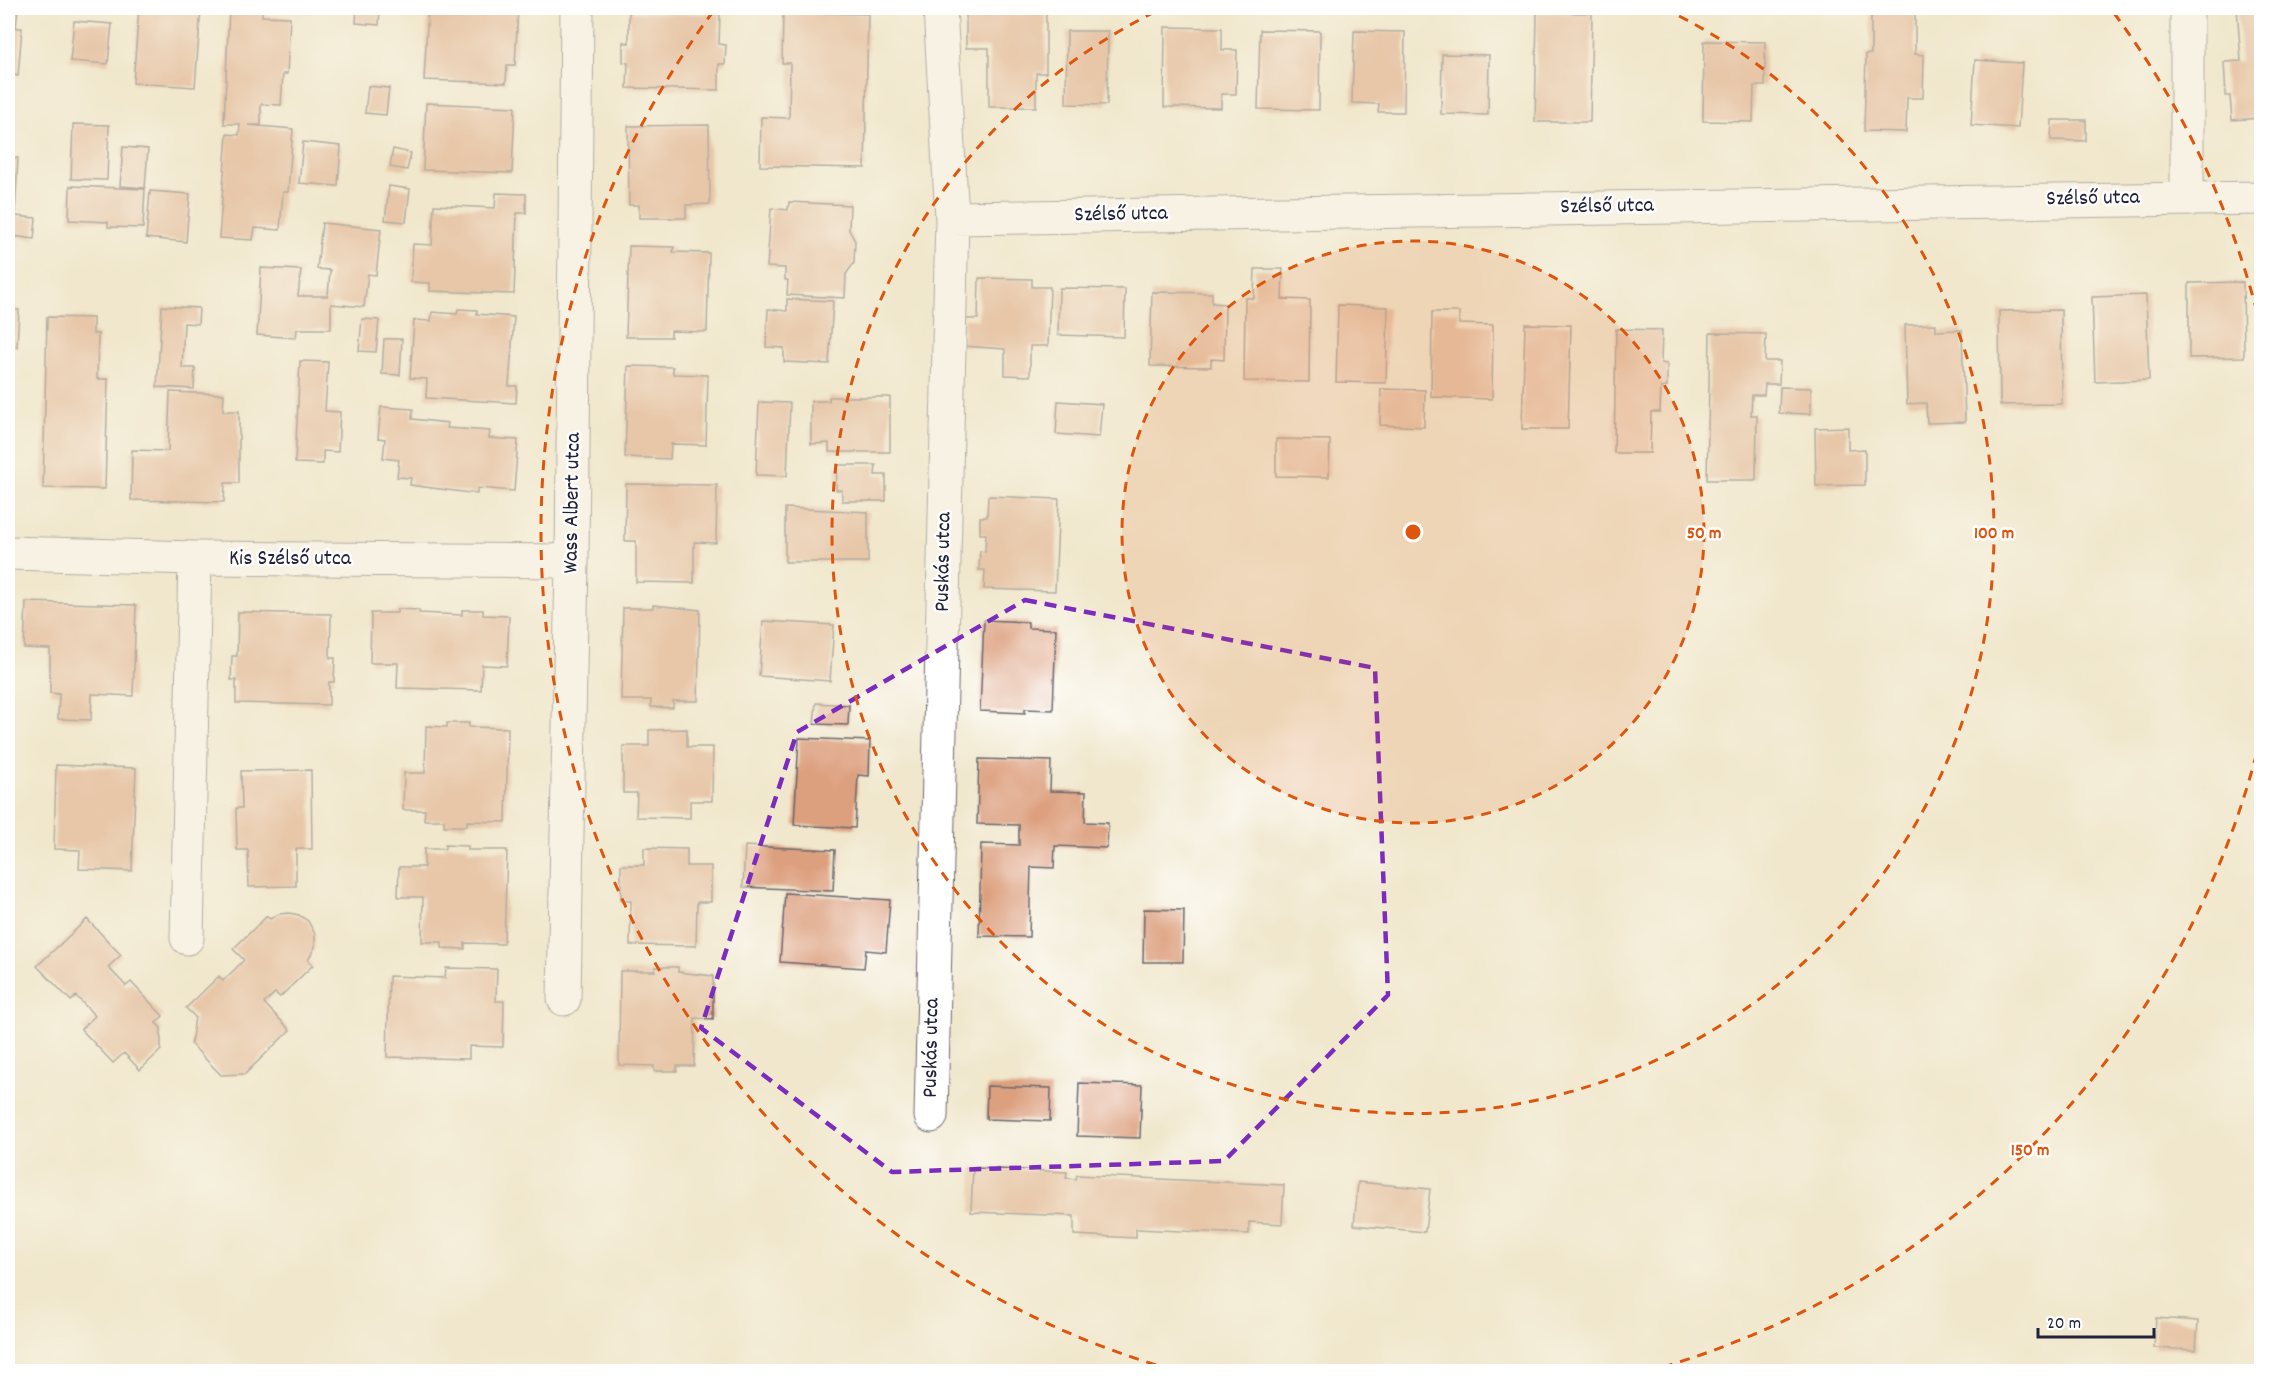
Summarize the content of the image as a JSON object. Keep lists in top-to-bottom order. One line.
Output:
{"streets":{"street":["Szélső utca","Wass Albert utca","Kis Szélső utca","Puskás utca"]},"crossings":[["Szélső utca","Puskás utca"],["Wass Albert utca","Kis Szélső utca"]],"scale_bar":"20 m","rings":["50 m","100 m","150 m"]}
